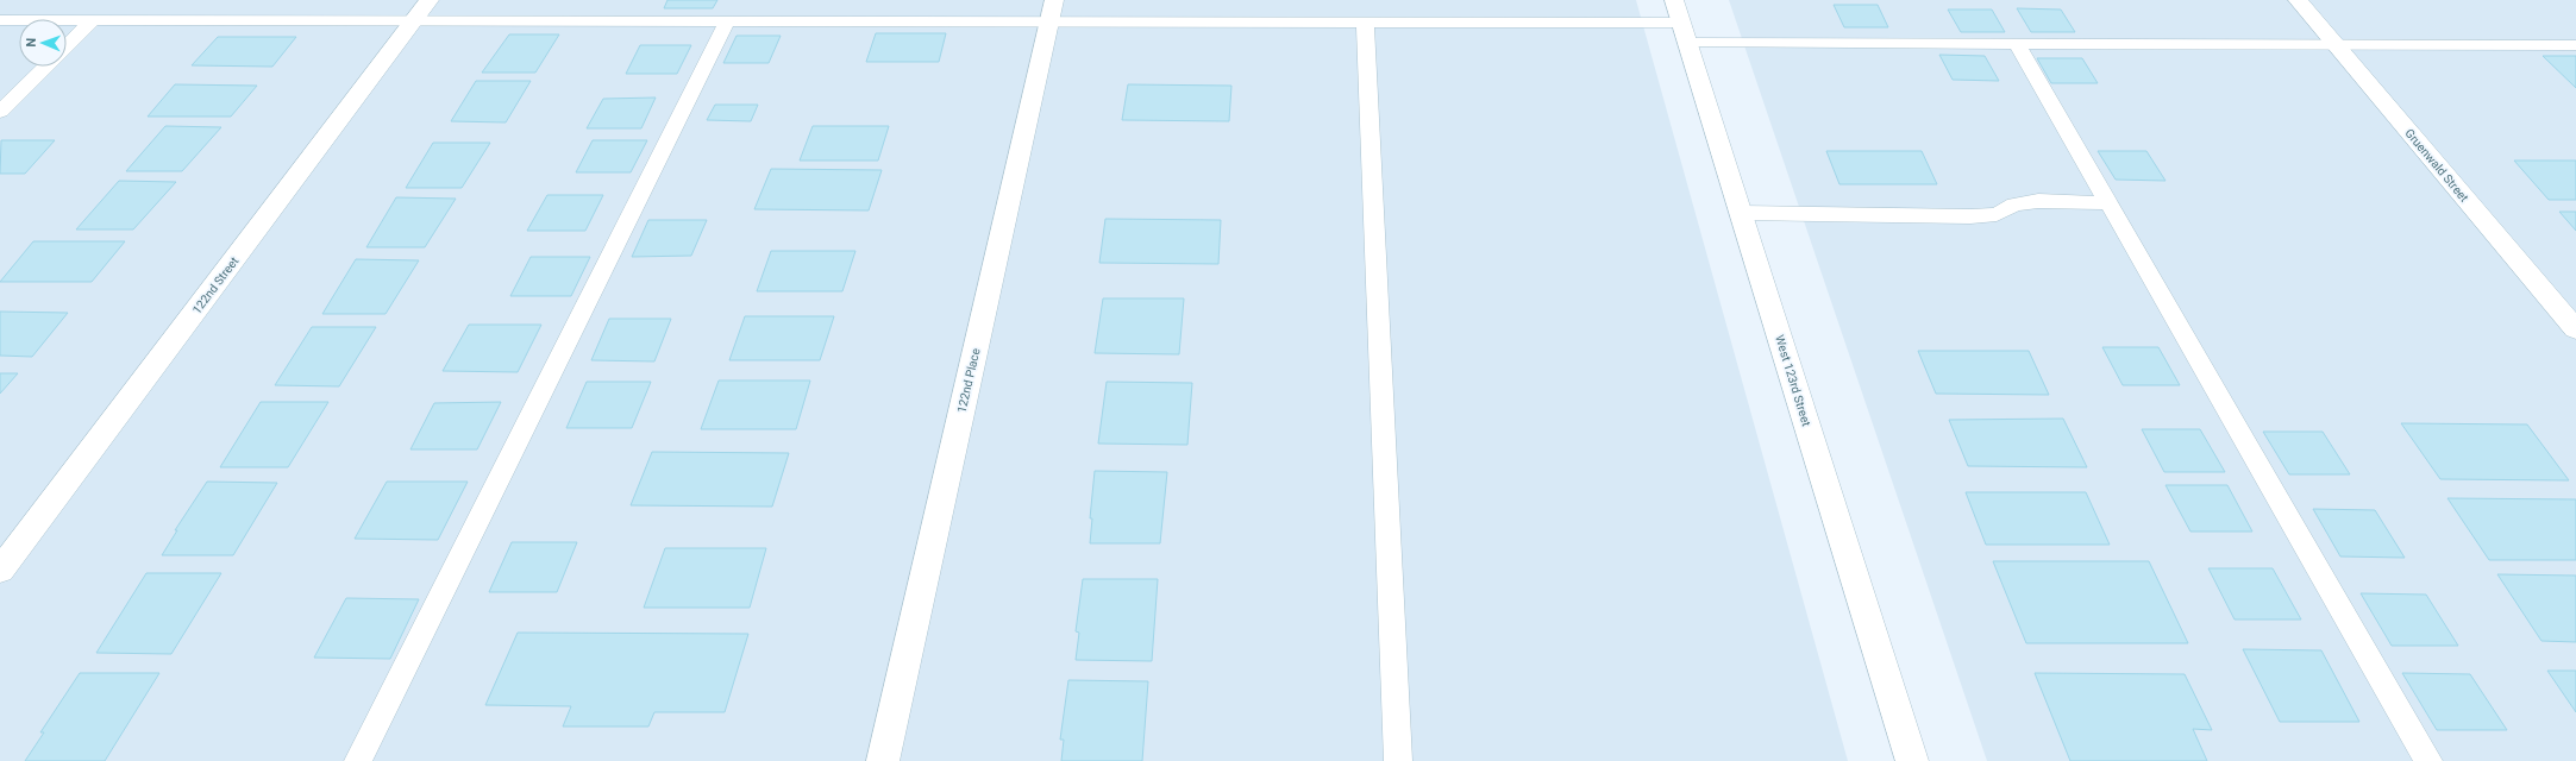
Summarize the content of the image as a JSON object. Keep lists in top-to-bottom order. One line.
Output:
{"streets":{"street":["Gruenwald Street","122nd Street","122nd Place","West 123rd Street"]},"north":"left"}
